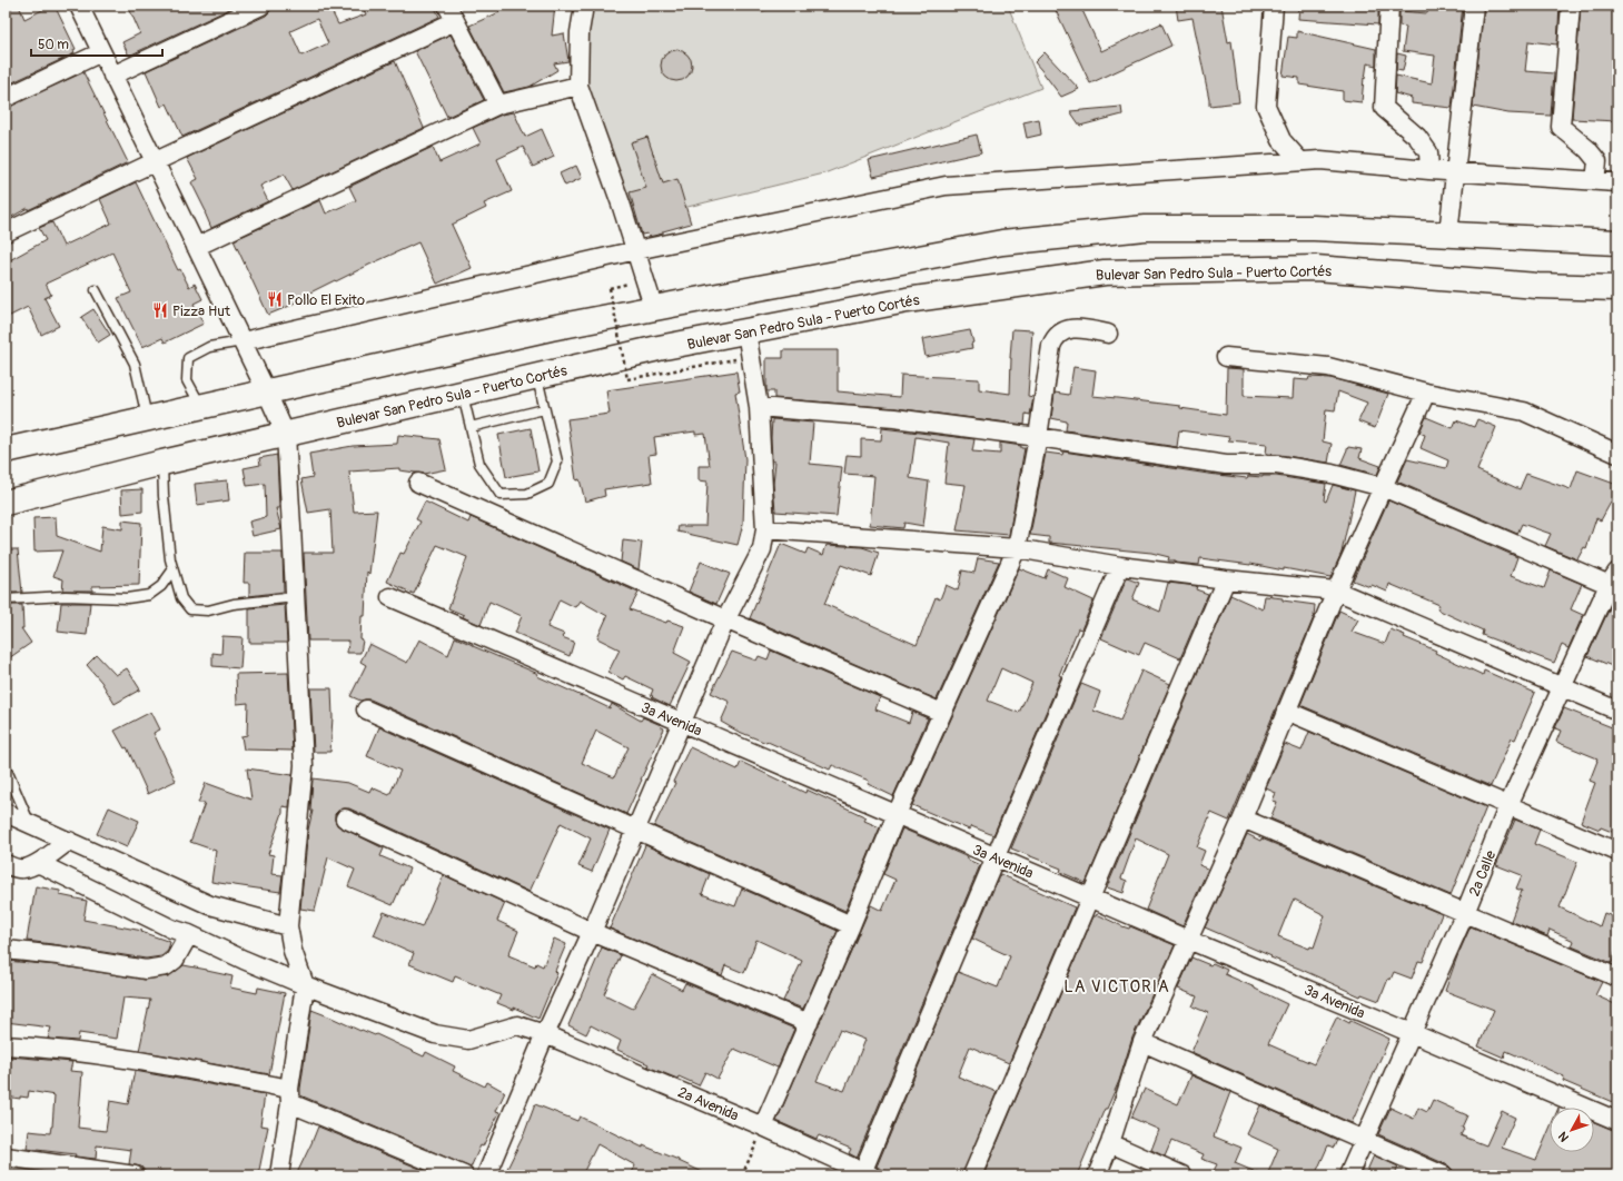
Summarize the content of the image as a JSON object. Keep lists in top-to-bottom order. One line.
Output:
{"streets":{"highway":["Bulevar San Pedro Sula - Puerto Cortés"],"street":["3a Avenida","2a Calle","2a Avenida"]},"crossings":[["3a Avenida","2a Calle"]],"districts":["LA VICTORIA"],"places":{"restaurant":["Pollo El Exito","Pizza Hut"]},"scale_bar":"50 m","north":"bottom left"}
